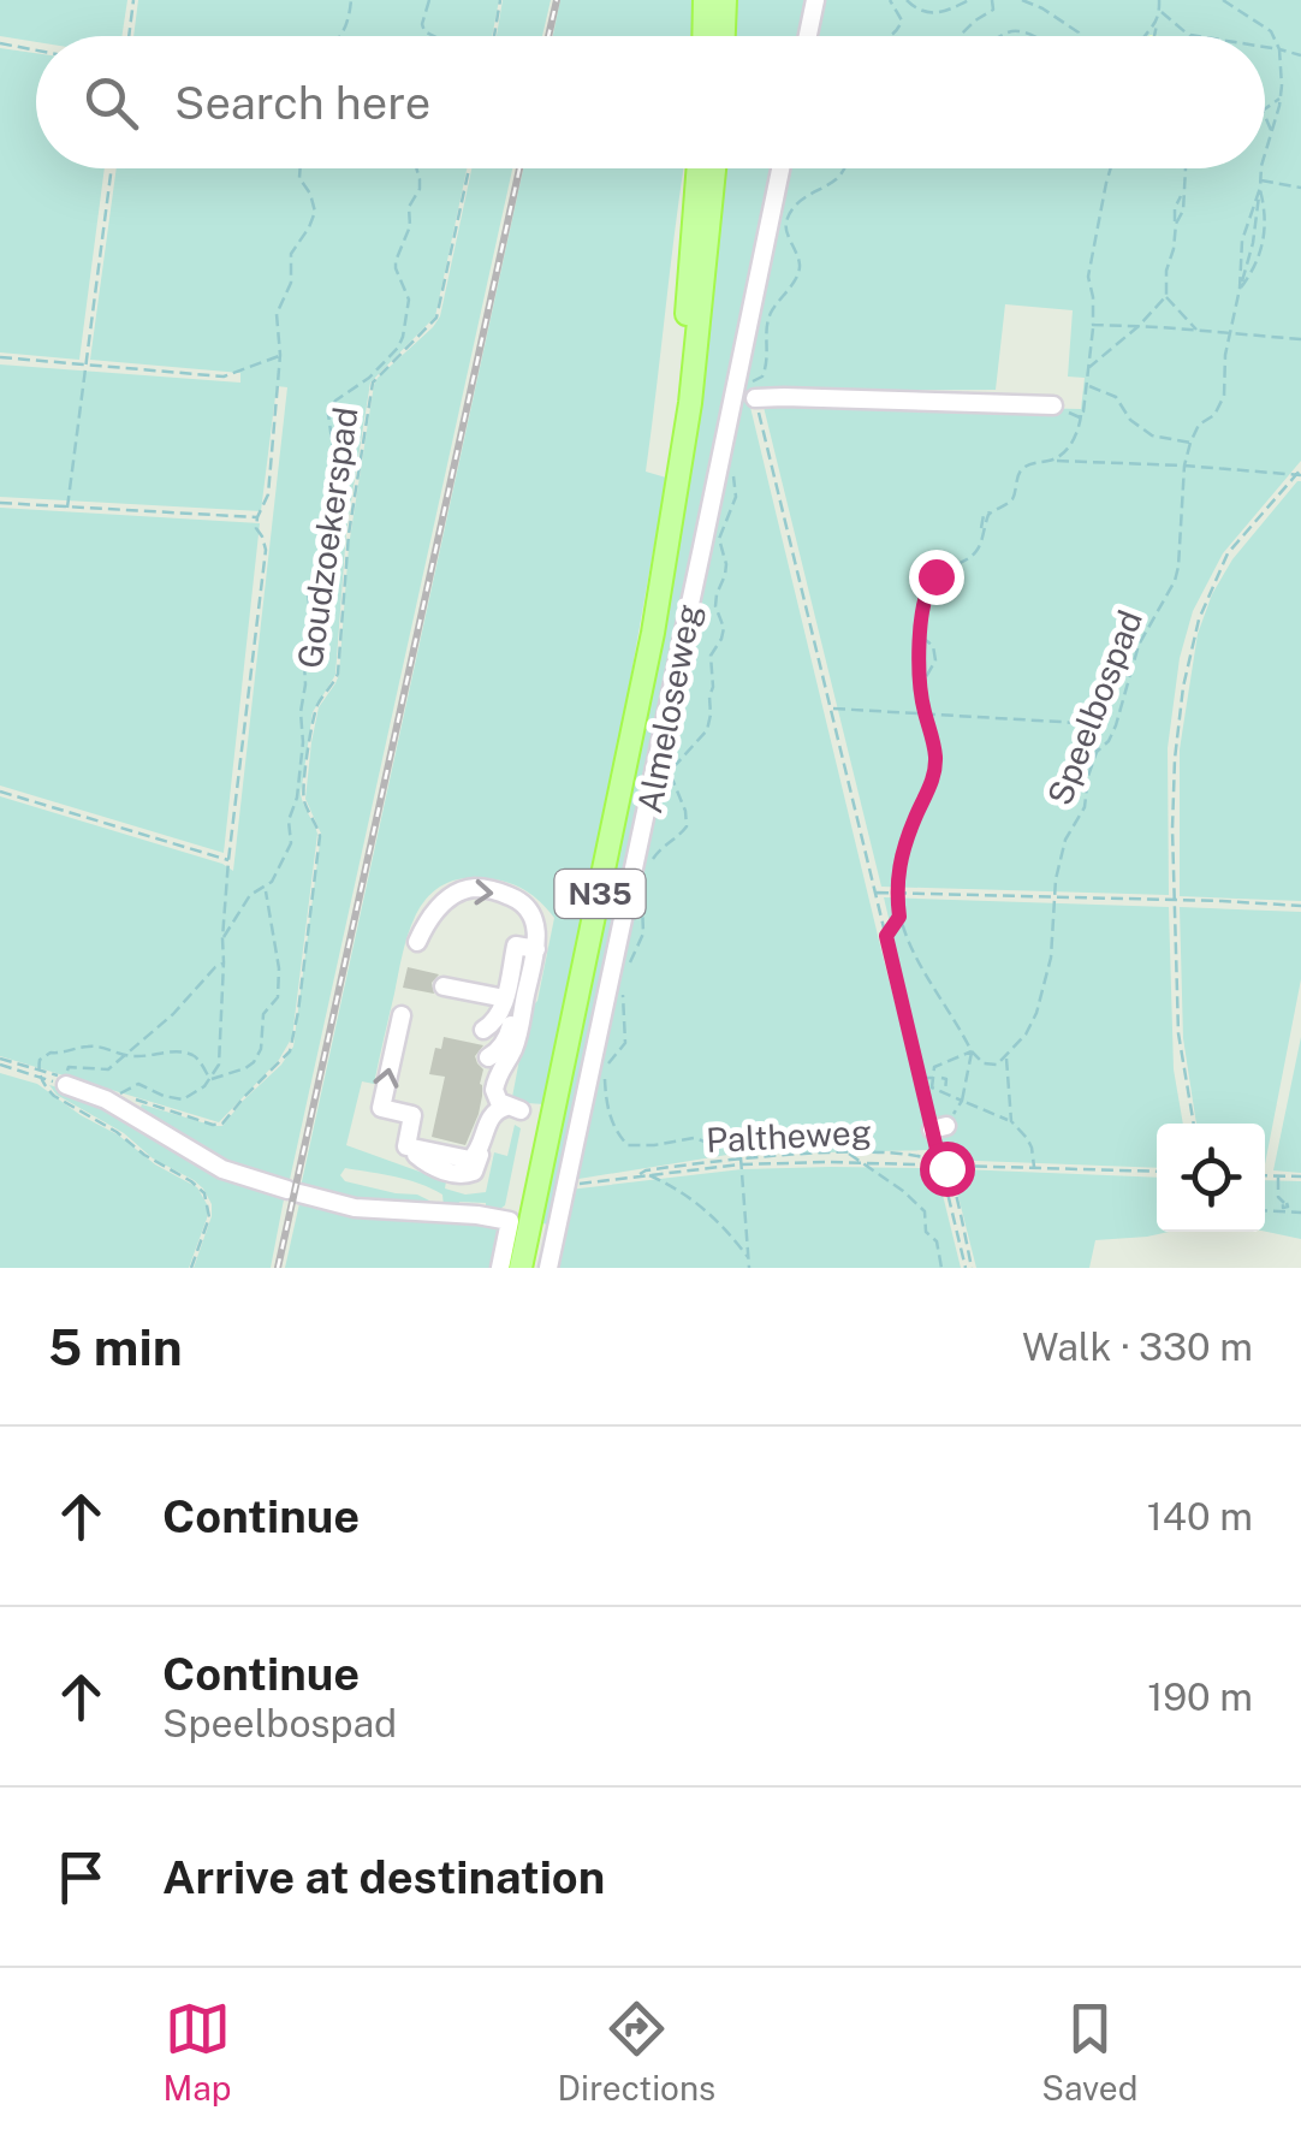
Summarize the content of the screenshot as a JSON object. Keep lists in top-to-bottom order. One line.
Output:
{"streets":{"main road":["Almeloseweg","N35"],"path":["Goudzoekerspad","Speelbospad","Paltheweg"]},"crossings":[["Almeloseweg","N35"],["Almeloseweg","Paltheweg"]],"page":{"search":"Search here","heading":["5 min","Walk · 330 m"],"list":[["Continue","140 m"],["Continue","Speelbospad","190 m"],"Arrive at destination"],"nav":["Map","Directions","Saved"]}}
